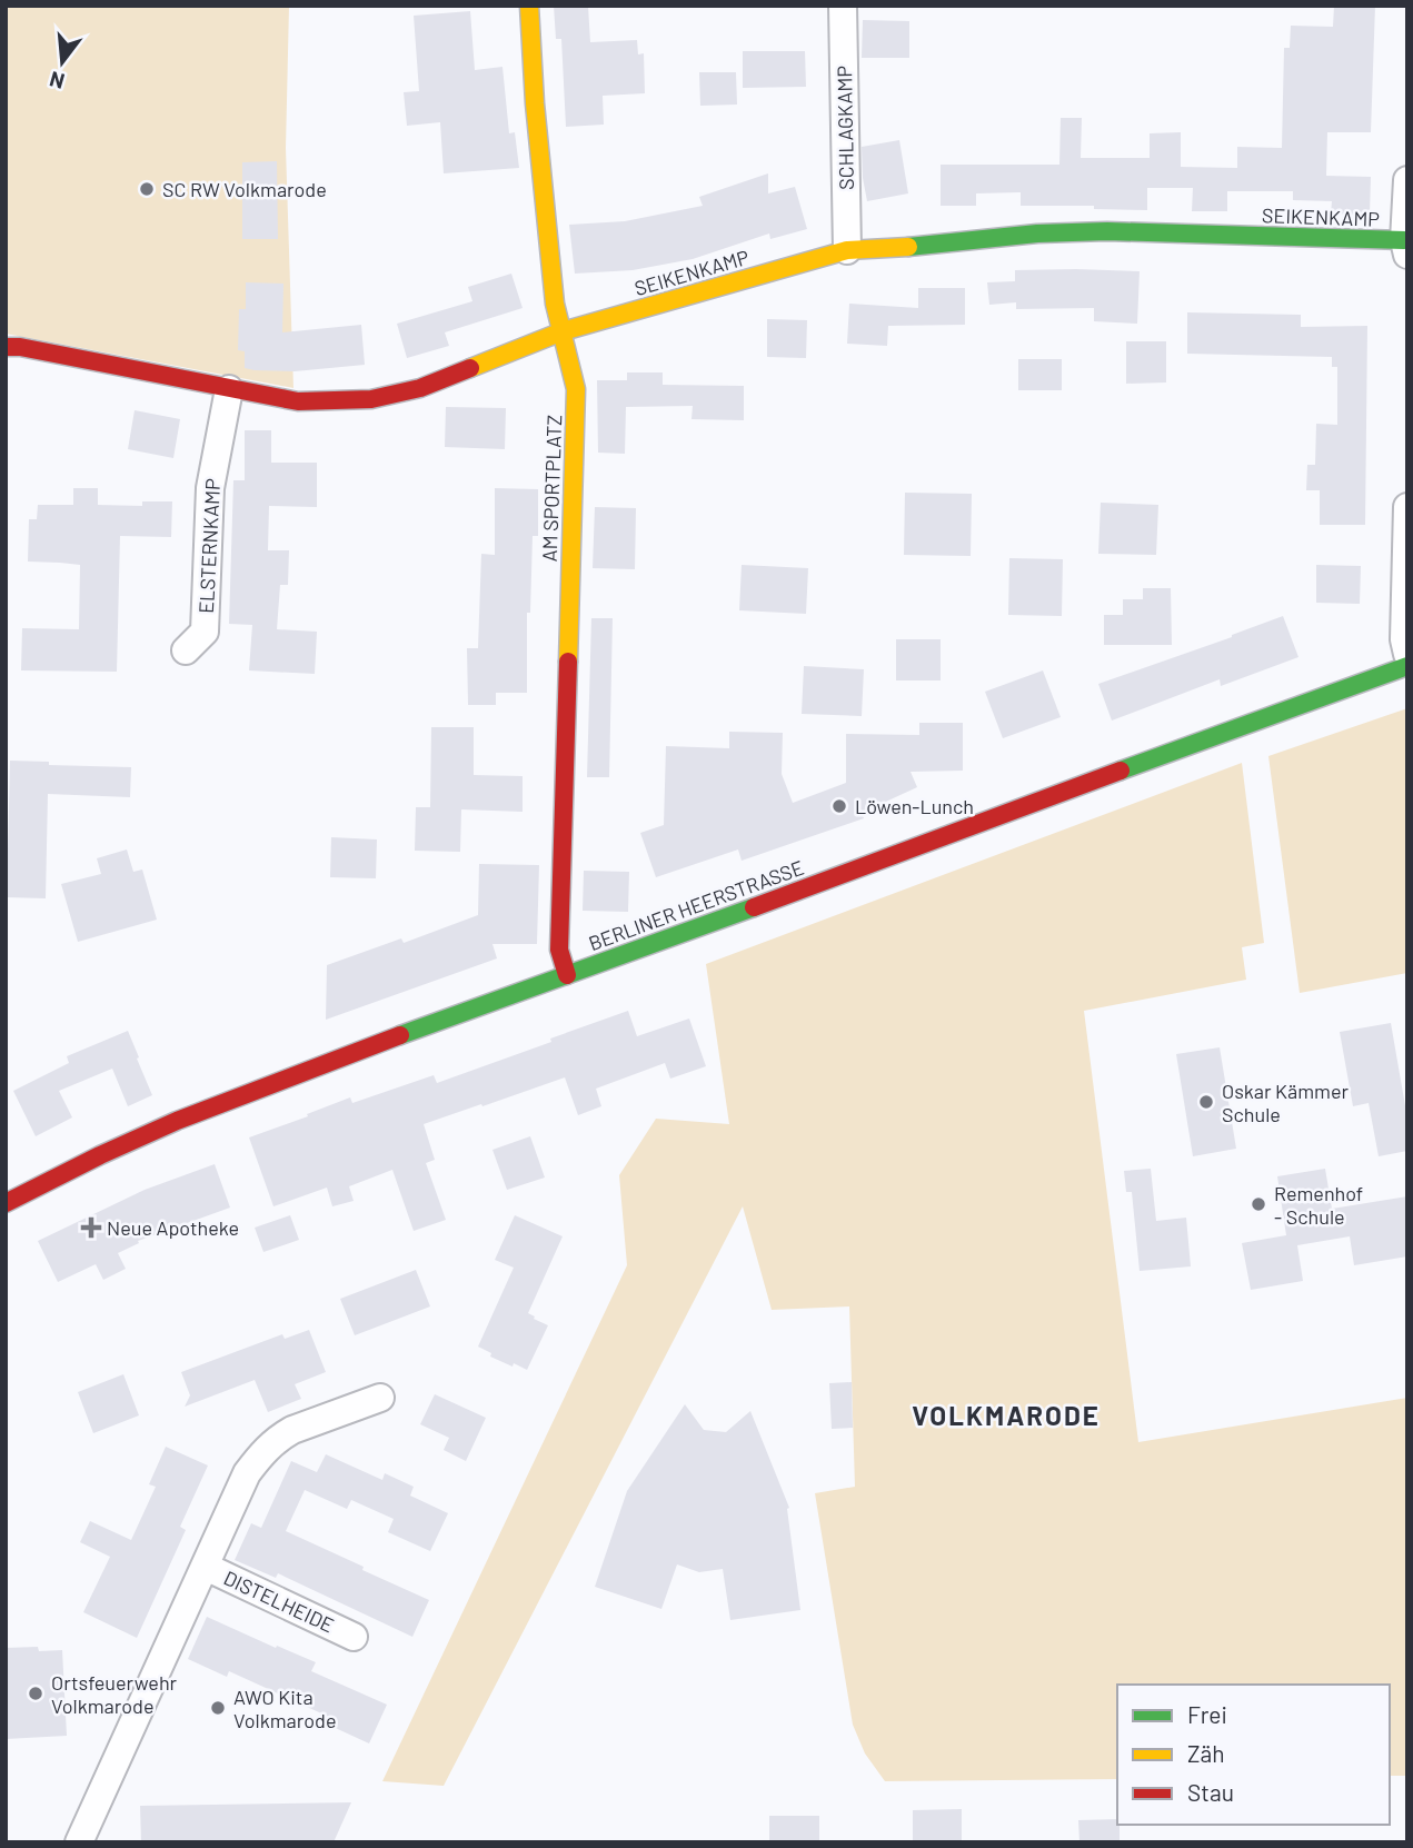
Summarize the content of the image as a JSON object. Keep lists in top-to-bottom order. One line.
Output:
{"streets":{"street":["SCHLAGKAMP","SEIKENKAMP","AM SPORTPLATZ","ELSTERNKAMP","BERLINER HEERSTRASSE","DISTELHEIDE"]},"crossings":[["SCHLAGKAMP","SEIKENKAMP"],["SEIKENKAMP","AM SPORTPLATZ"],["SEIKENKAMP","ELSTERNKAMP"],["AM SPORTPLATZ","BERLINER HEERSTRASSE"]],"districts":["VOLKMARODE"],"places":{"other":["SC RW Volkmarode","Löwen-Lunch","Oskar Kämmer Schule","Remenhof - Schule","Ortsfeuerwehr Volkmarode","AWO Kita Volkmarode"],"health":["Neue Apotheke"]},"legend":["Frei","Zäh","Stau"],"north":"bottom"}
